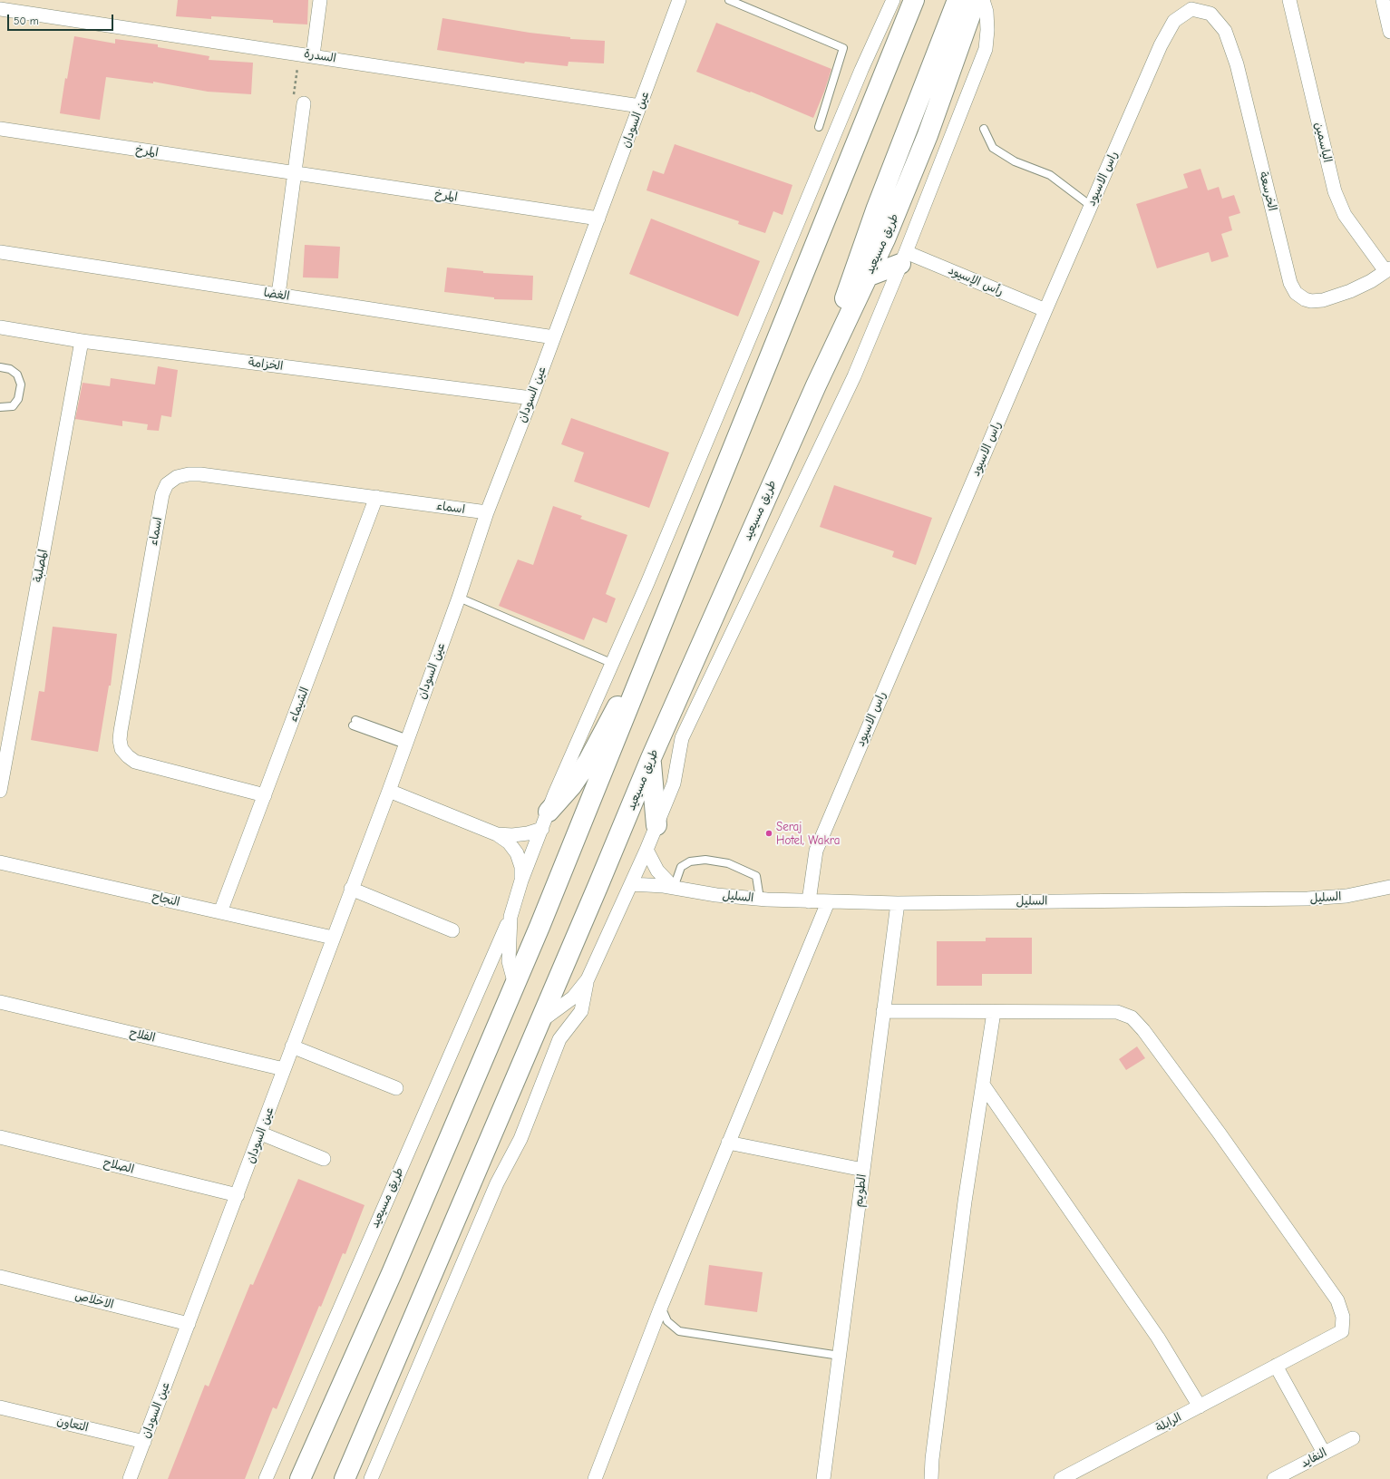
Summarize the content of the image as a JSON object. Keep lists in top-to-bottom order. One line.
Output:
{"streets":{"highway":["طريق مسيعيد"],"street":["السدرة","عين السودان","الياسمين","المرخ","راس الاسيود","الخرسعة","رأس الإسيود","الغضا","الخزامة","اسماء","المصلبة","الشيماء","السليل","النجاح","الفلاح","الصلاح","الطويم","الاخلاص","الرابلة","التعاون","النفايد"]},"crossings":[["السدرة","عين السودان"],["عين السودان","المرخ"],["عين السودان","الغضا"],["عين السودان","الخزامة"],["عين السودان","اسماء"],["عين السودان","النجاح"],["عين السودان","الفلاح"],["عين السودان","الصلاح"],["عين السودان","الاخلاص"],["عين السودان","التعاون"],["الياسمين","الخرسعة"],["راس الاسيود","الخرسعة"],["راس الاسيود","رأس الإسيود"],["راس الاسيود","السليل"],["طريق مسيعيد","رأس الإسيود"],["طريق مسيعيد","السليل"],["الخزامة","المصلبة"],["اسماء","الشيماء"],["الشيماء","النجاح"],["السليل","الطويم"]],"places":["Seraj Hotel, Wakra"],"scale_bar":"50 m"}
